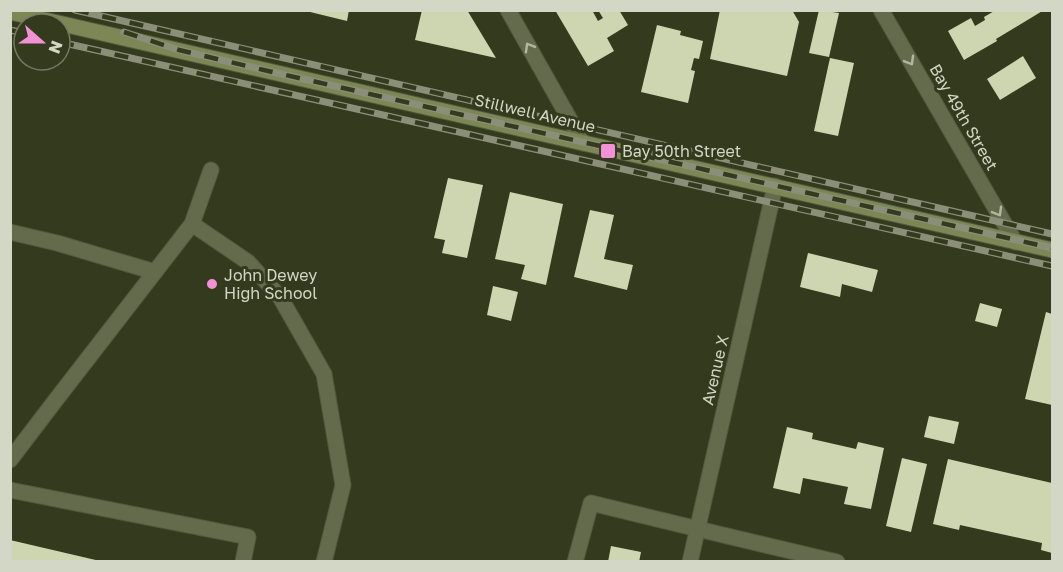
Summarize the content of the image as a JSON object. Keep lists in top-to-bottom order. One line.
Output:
{"streets":{"main road":["Stillwell Avenue"],"street":["Bay 49th Street","Avenue X"]},"crossings":[["Stillwell Avenue","Bay 49th Street"],["Stillwell Avenue","Avenue X"]],"one_way":["Bay 49th Street"],"places":{"transit":["Bay 50th Street"],"other":["John Dewey High School"]},"north":"right"}
